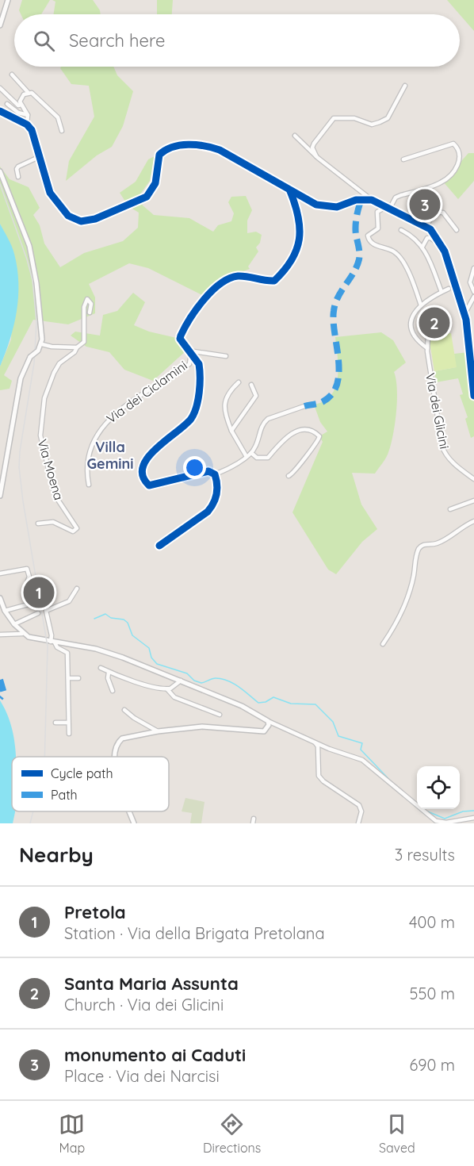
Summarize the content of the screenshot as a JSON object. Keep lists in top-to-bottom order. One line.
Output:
{"streets":{"street":["Via dei Ciclamini","Via dei Glicini","Via Moena"]},"districts":["Villa Gemini"],"legend":["Cycle path","Path"],"page":{"search":"Search here","pins":["3","2","1"],"heading":["Nearby","3 results"],"list":[{"mark":"1","name":"Pretola","note":"Station · Via della Brigata Pretolana","value":"400 m"},{"mark":"2","name":"Santa Maria Assunta","note":"Church · Via dei Glicini","value":"550 m"},{"mark":"3","name":"monumento ai Caduti","note":"Place · Via dei Narcisi","value":"690 m"}],"nav":["Map","Directions","Saved"]}}
